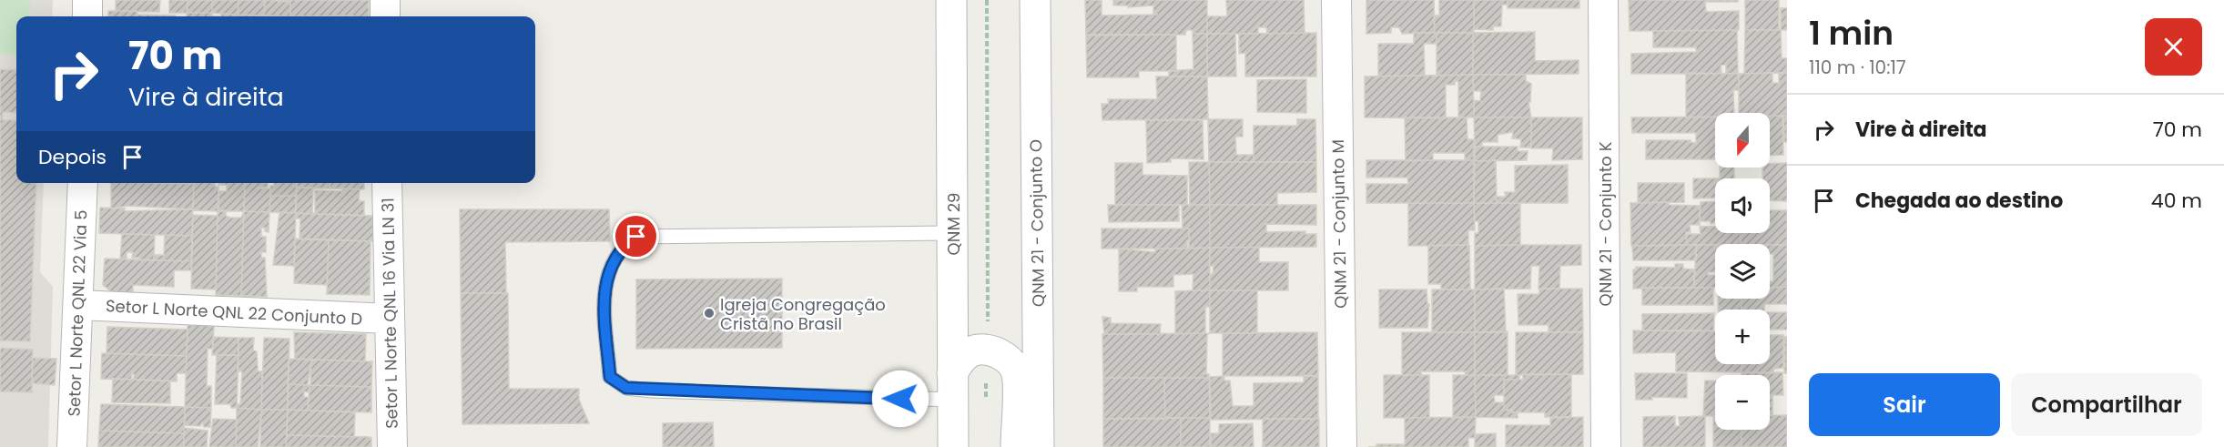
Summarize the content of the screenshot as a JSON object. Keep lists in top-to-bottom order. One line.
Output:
{"streets":{"main road":["QNM 21 - Conjunto O","QNM 29"],"street":["QNM 21 - Conjunto M","QNM 21 - Conjunto K","Setor L Norte QNL 22 Conjunto D","Setor L Norte QNL 22 Via 5","Setor L Norte QNL 16 Via LN 31"]},"crossings":[["Setor L Norte QNL 22 Conjunto D","Setor L Norte QNL 22 Via 5"],["Setor L Norte QNL 22 Conjunto D","Setor L Norte QNL 16 Via LN 31"]],"places":["Igreja Congregação Cristã no Brasil"],"north":"bottom","page":{"heading":["1 min","110 m · 10:17"],"turn":["70 m","Vire à direita"],"list":[{"name":"Vire à direita","value":"70 m"},{"name":"Chegada ao destino","value":"40 m"}],"map_buttons":["+","−"],"then":"Depois","buttons":["Sair","Compartilhar"]}}
